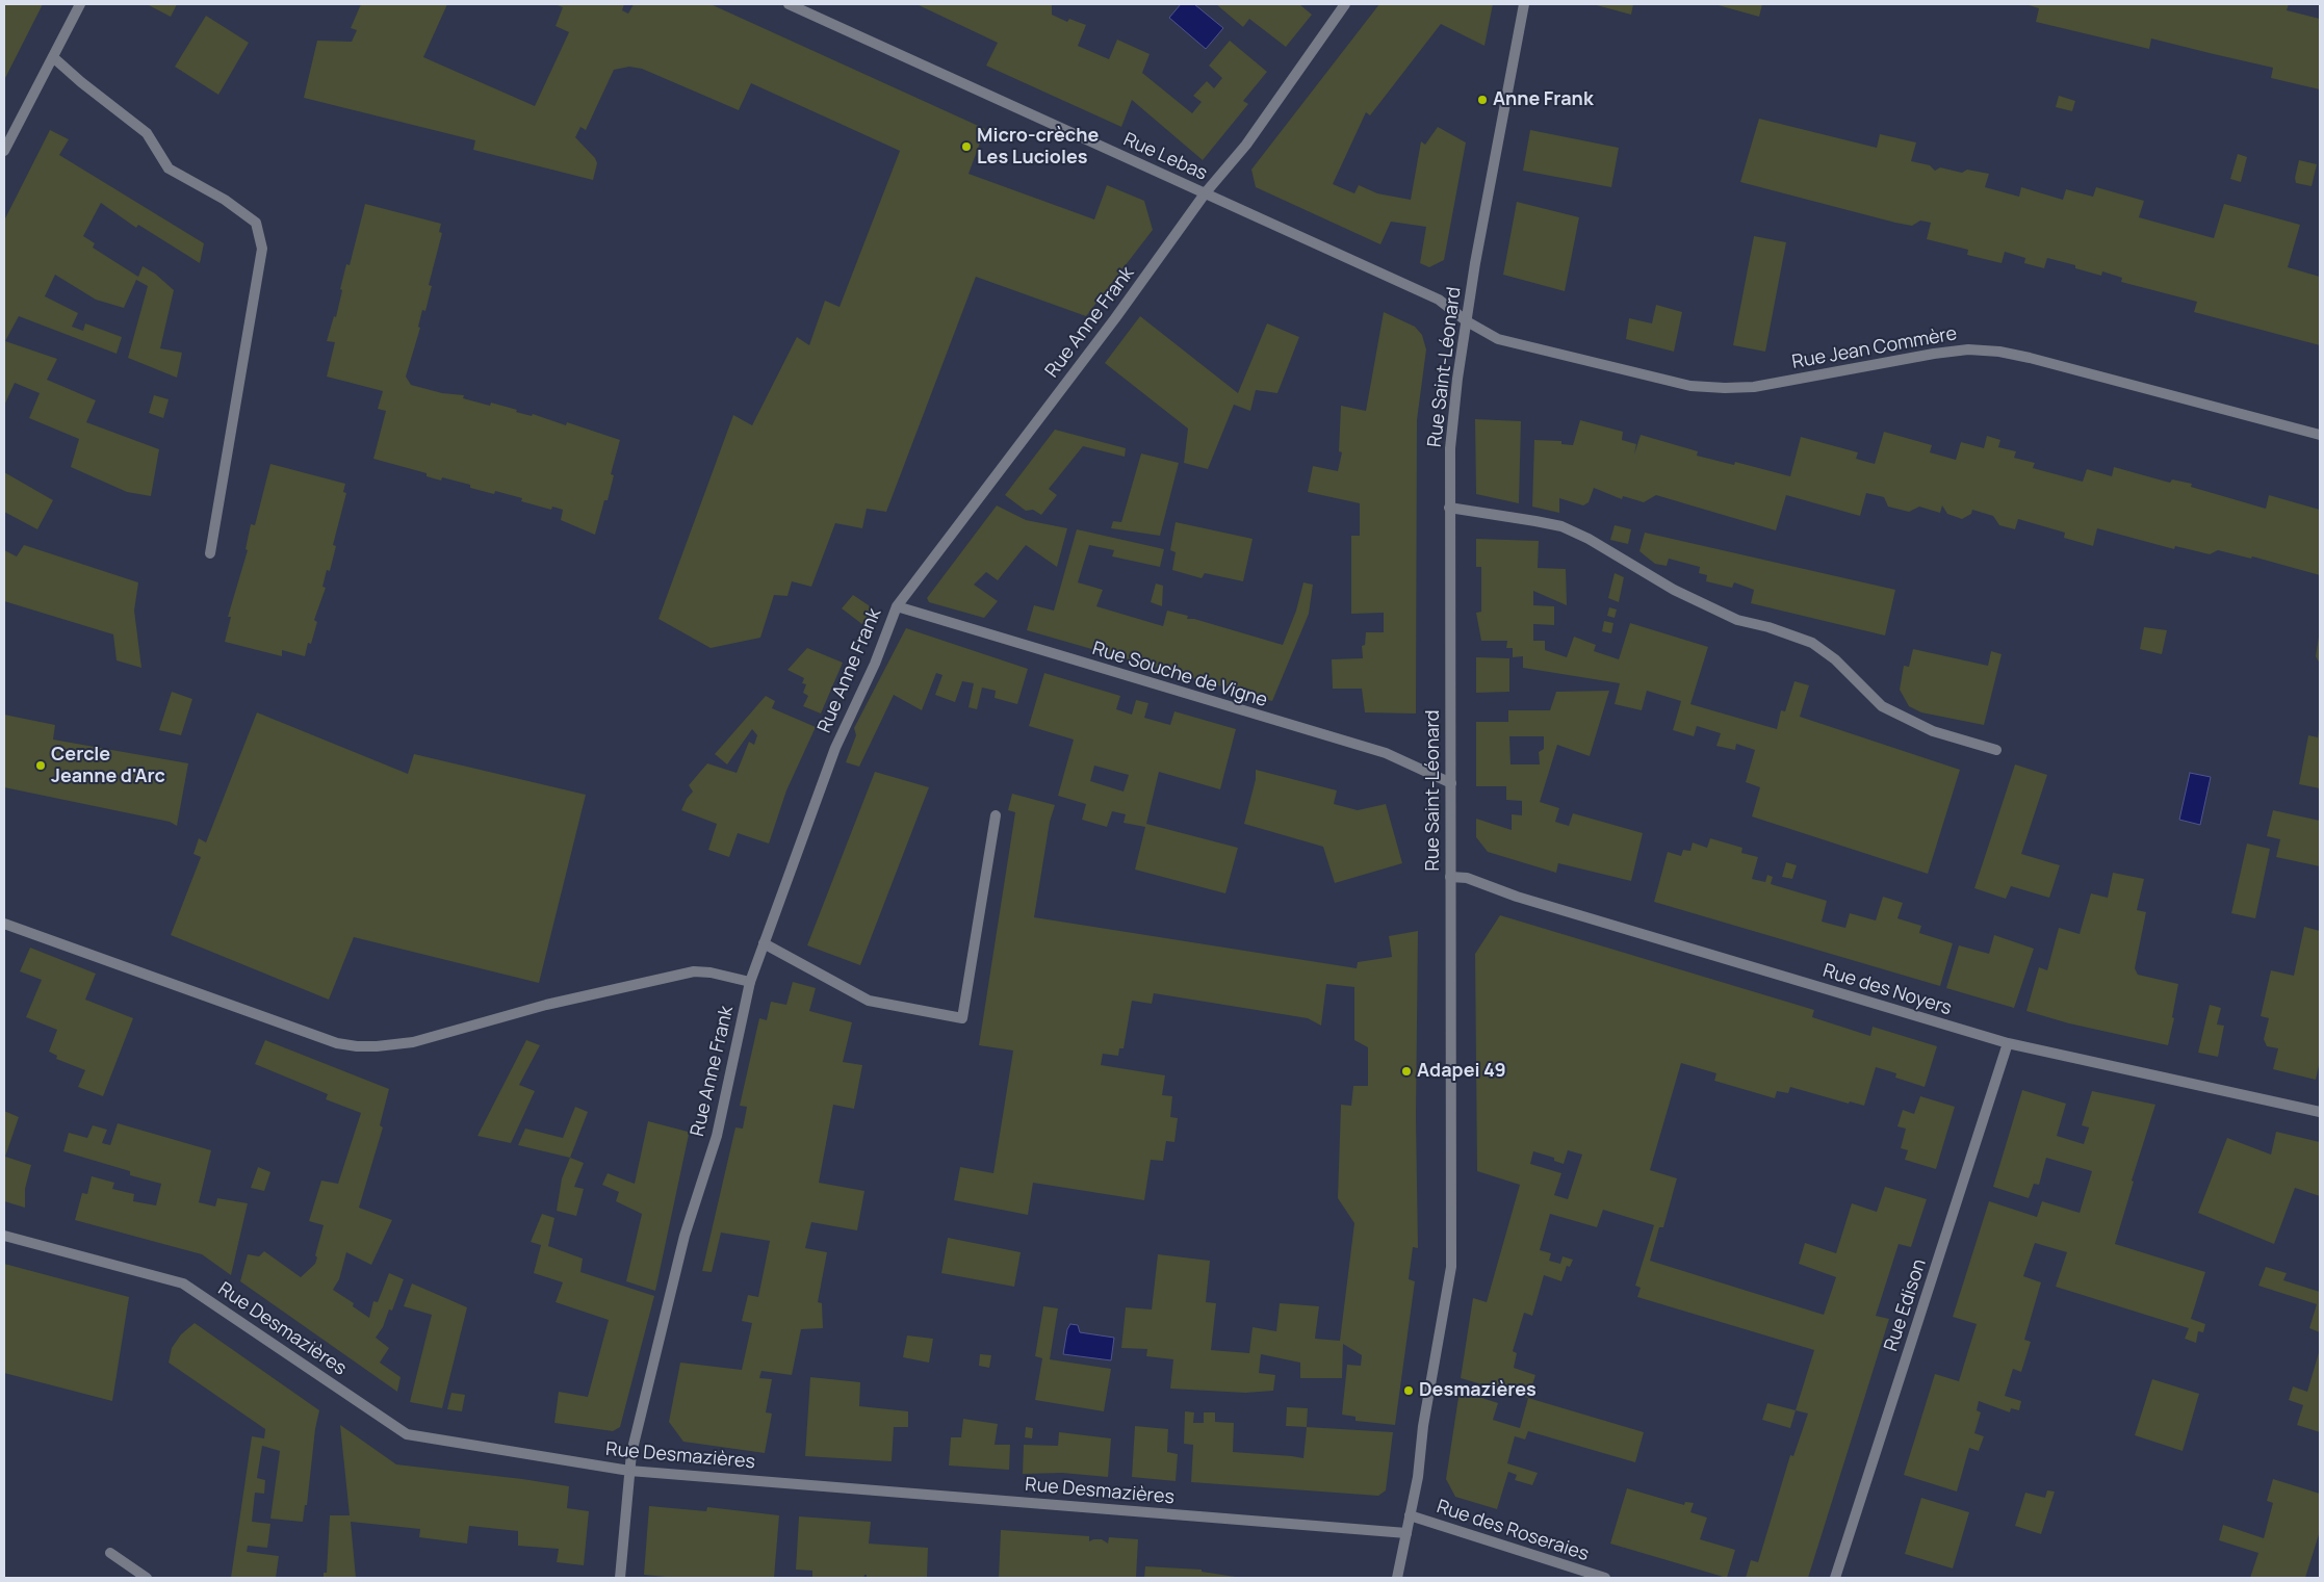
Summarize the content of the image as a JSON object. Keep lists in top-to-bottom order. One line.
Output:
{"streets":{"street":["Rue Lebas","Rue Anne Frank","Rue Jean Commère","Rue Saint-Léonard","Rue Souche de Vigne","Rue des Noyers","Rue Edison","Rue Desmazières","Rue des Roseraies"]},"crossings":[["Rue Lebas","Rue Anne Frank"],["Rue Lebas","Rue Jean Commère"],["Rue Lebas","Rue Saint-Léonard"],["Rue Anne Frank","Rue Souche de Vigne"],["Rue Anne Frank","Rue Desmazières"],["Rue Jean Commère","Rue Saint-Léonard"],["Rue Saint-Léonard","Rue Souche de Vigne"],["Rue Saint-Léonard","Rue des Noyers"],["Rue Saint-Léonard","Rue Desmazières"],["Rue Saint-Léonard","Rue des Roseraies"],["Rue des Noyers","Rue Edison"]],"places":["Anne Frank","Micro-crèche Les Lucioles","Cercle Jeanne d'Arc","Adapei 49","Desmazières"]}
